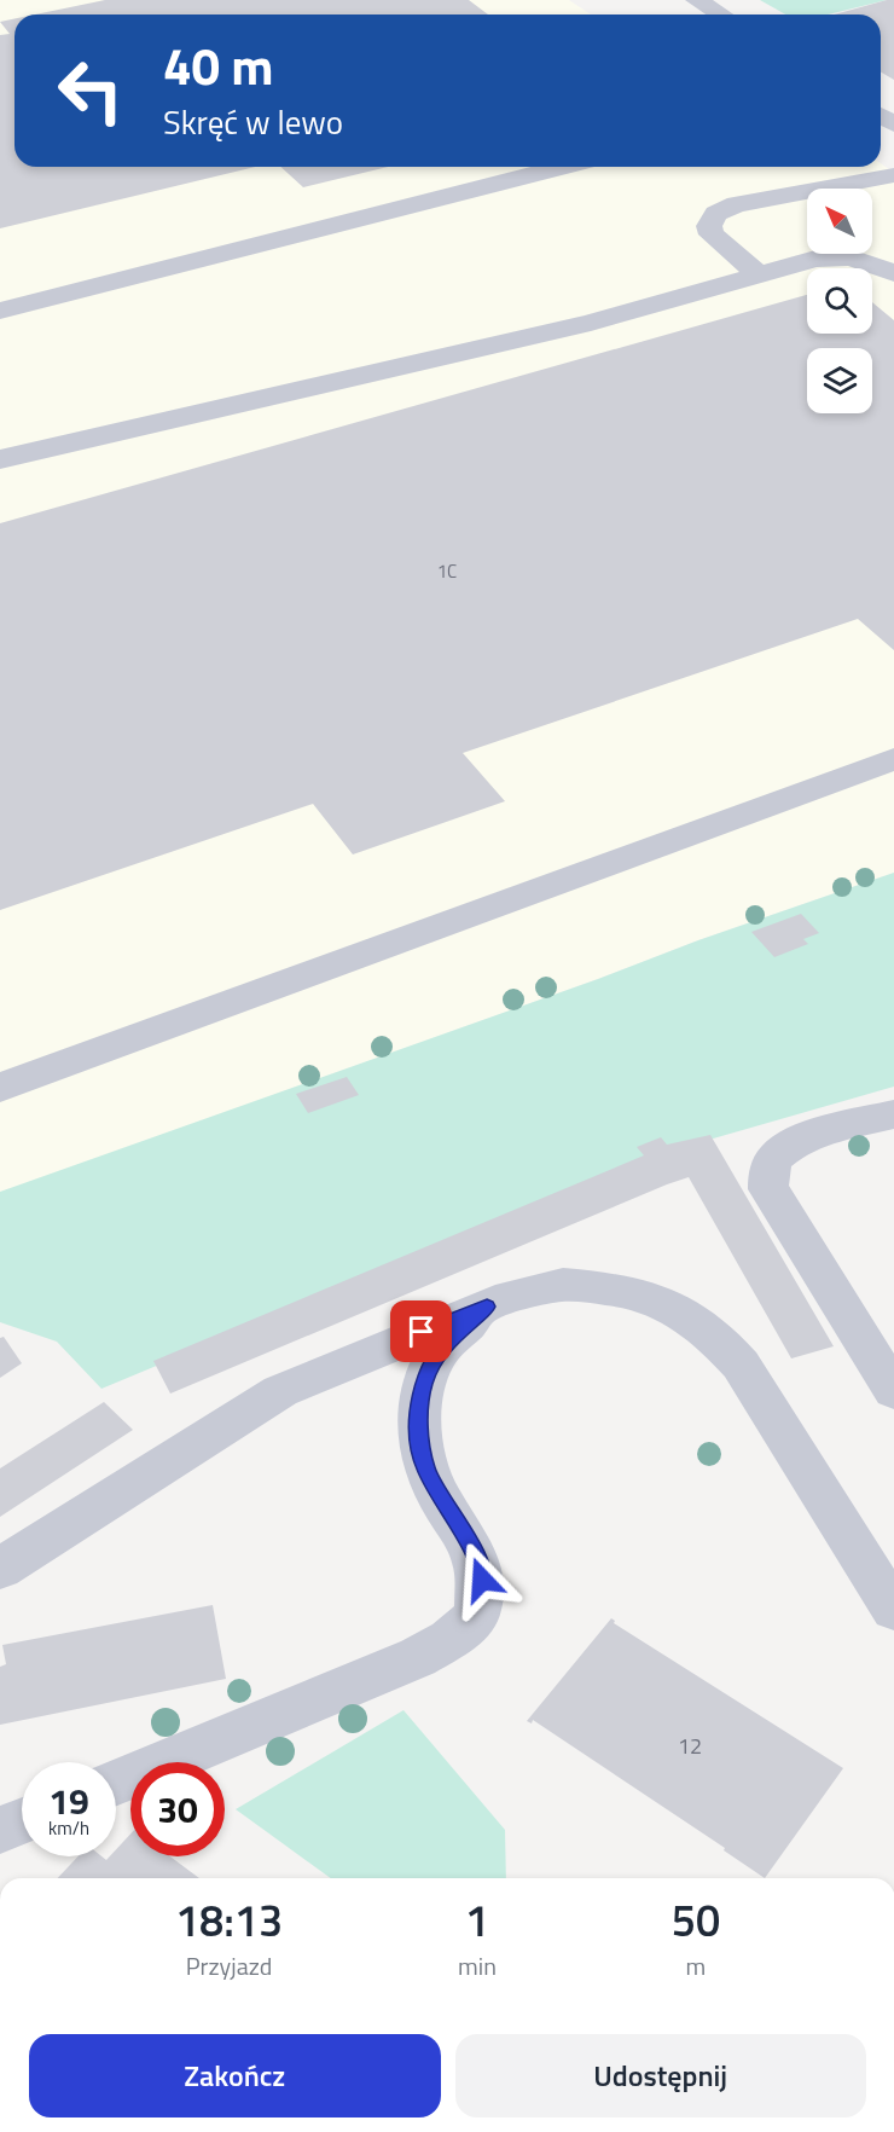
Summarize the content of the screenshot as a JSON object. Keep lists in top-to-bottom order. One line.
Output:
{"house_numbers":["1C","12"],"north":"top left","page":{"turn":["40 m","Skręć w lewo"],"speed":"19 km/h","limit":"30","eta":["18:13","Przyjazd","1","min","50","m"],"buttons":["Zakończ","Udostępnij"]}}
